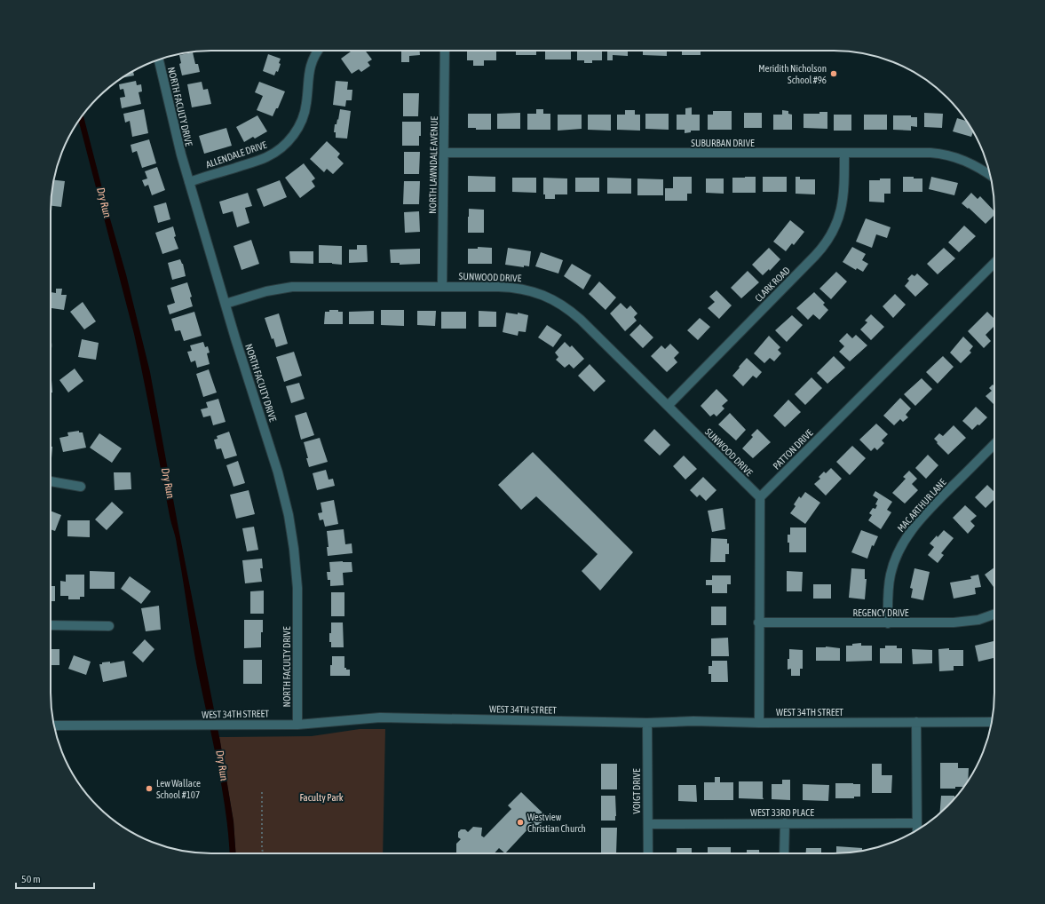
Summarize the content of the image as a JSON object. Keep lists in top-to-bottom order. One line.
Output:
{"streets":{"street":["NORTH FACULTY DRIVE","SUBURBAN DRIVE","ALLENDALE DRIVE","NORTH LAWNDALE AVENUE","SUNWOOD DRIVE","CLARK ROAD","PATTON DRIVE","MAC ARTHUR LANE","REGENCY DRIVE","WEST 34TH STREET","VOIGT DRIVE","WEST 33RD PLACE"]},"crossings":[["NORTH FACULTY DRIVE","ALLENDALE DRIVE"],["NORTH FACULTY DRIVE","SUNWOOD DRIVE"],["NORTH FACULTY DRIVE","WEST 34TH STREET"],["SUBURBAN DRIVE","NORTH LAWNDALE AVENUE"],["SUBURBAN DRIVE","CLARK ROAD"],["NORTH LAWNDALE AVENUE","SUNWOOD DRIVE"],["SUNWOOD DRIVE","CLARK ROAD"],["SUNWOOD DRIVE","PATTON DRIVE"],["MAC ARTHUR LANE","REGENCY DRIVE"],["WEST 34TH STREET","VOIGT DRIVE"],["VOIGT DRIVE","WEST 33RD PLACE"]],"water":["Dry Run"],"parks":["Faculty Park"],"places":["Meridith Nicholson School #96","Lew Wallace School #107","Westview Christian Church"],"scale_bar":"50 m"}
